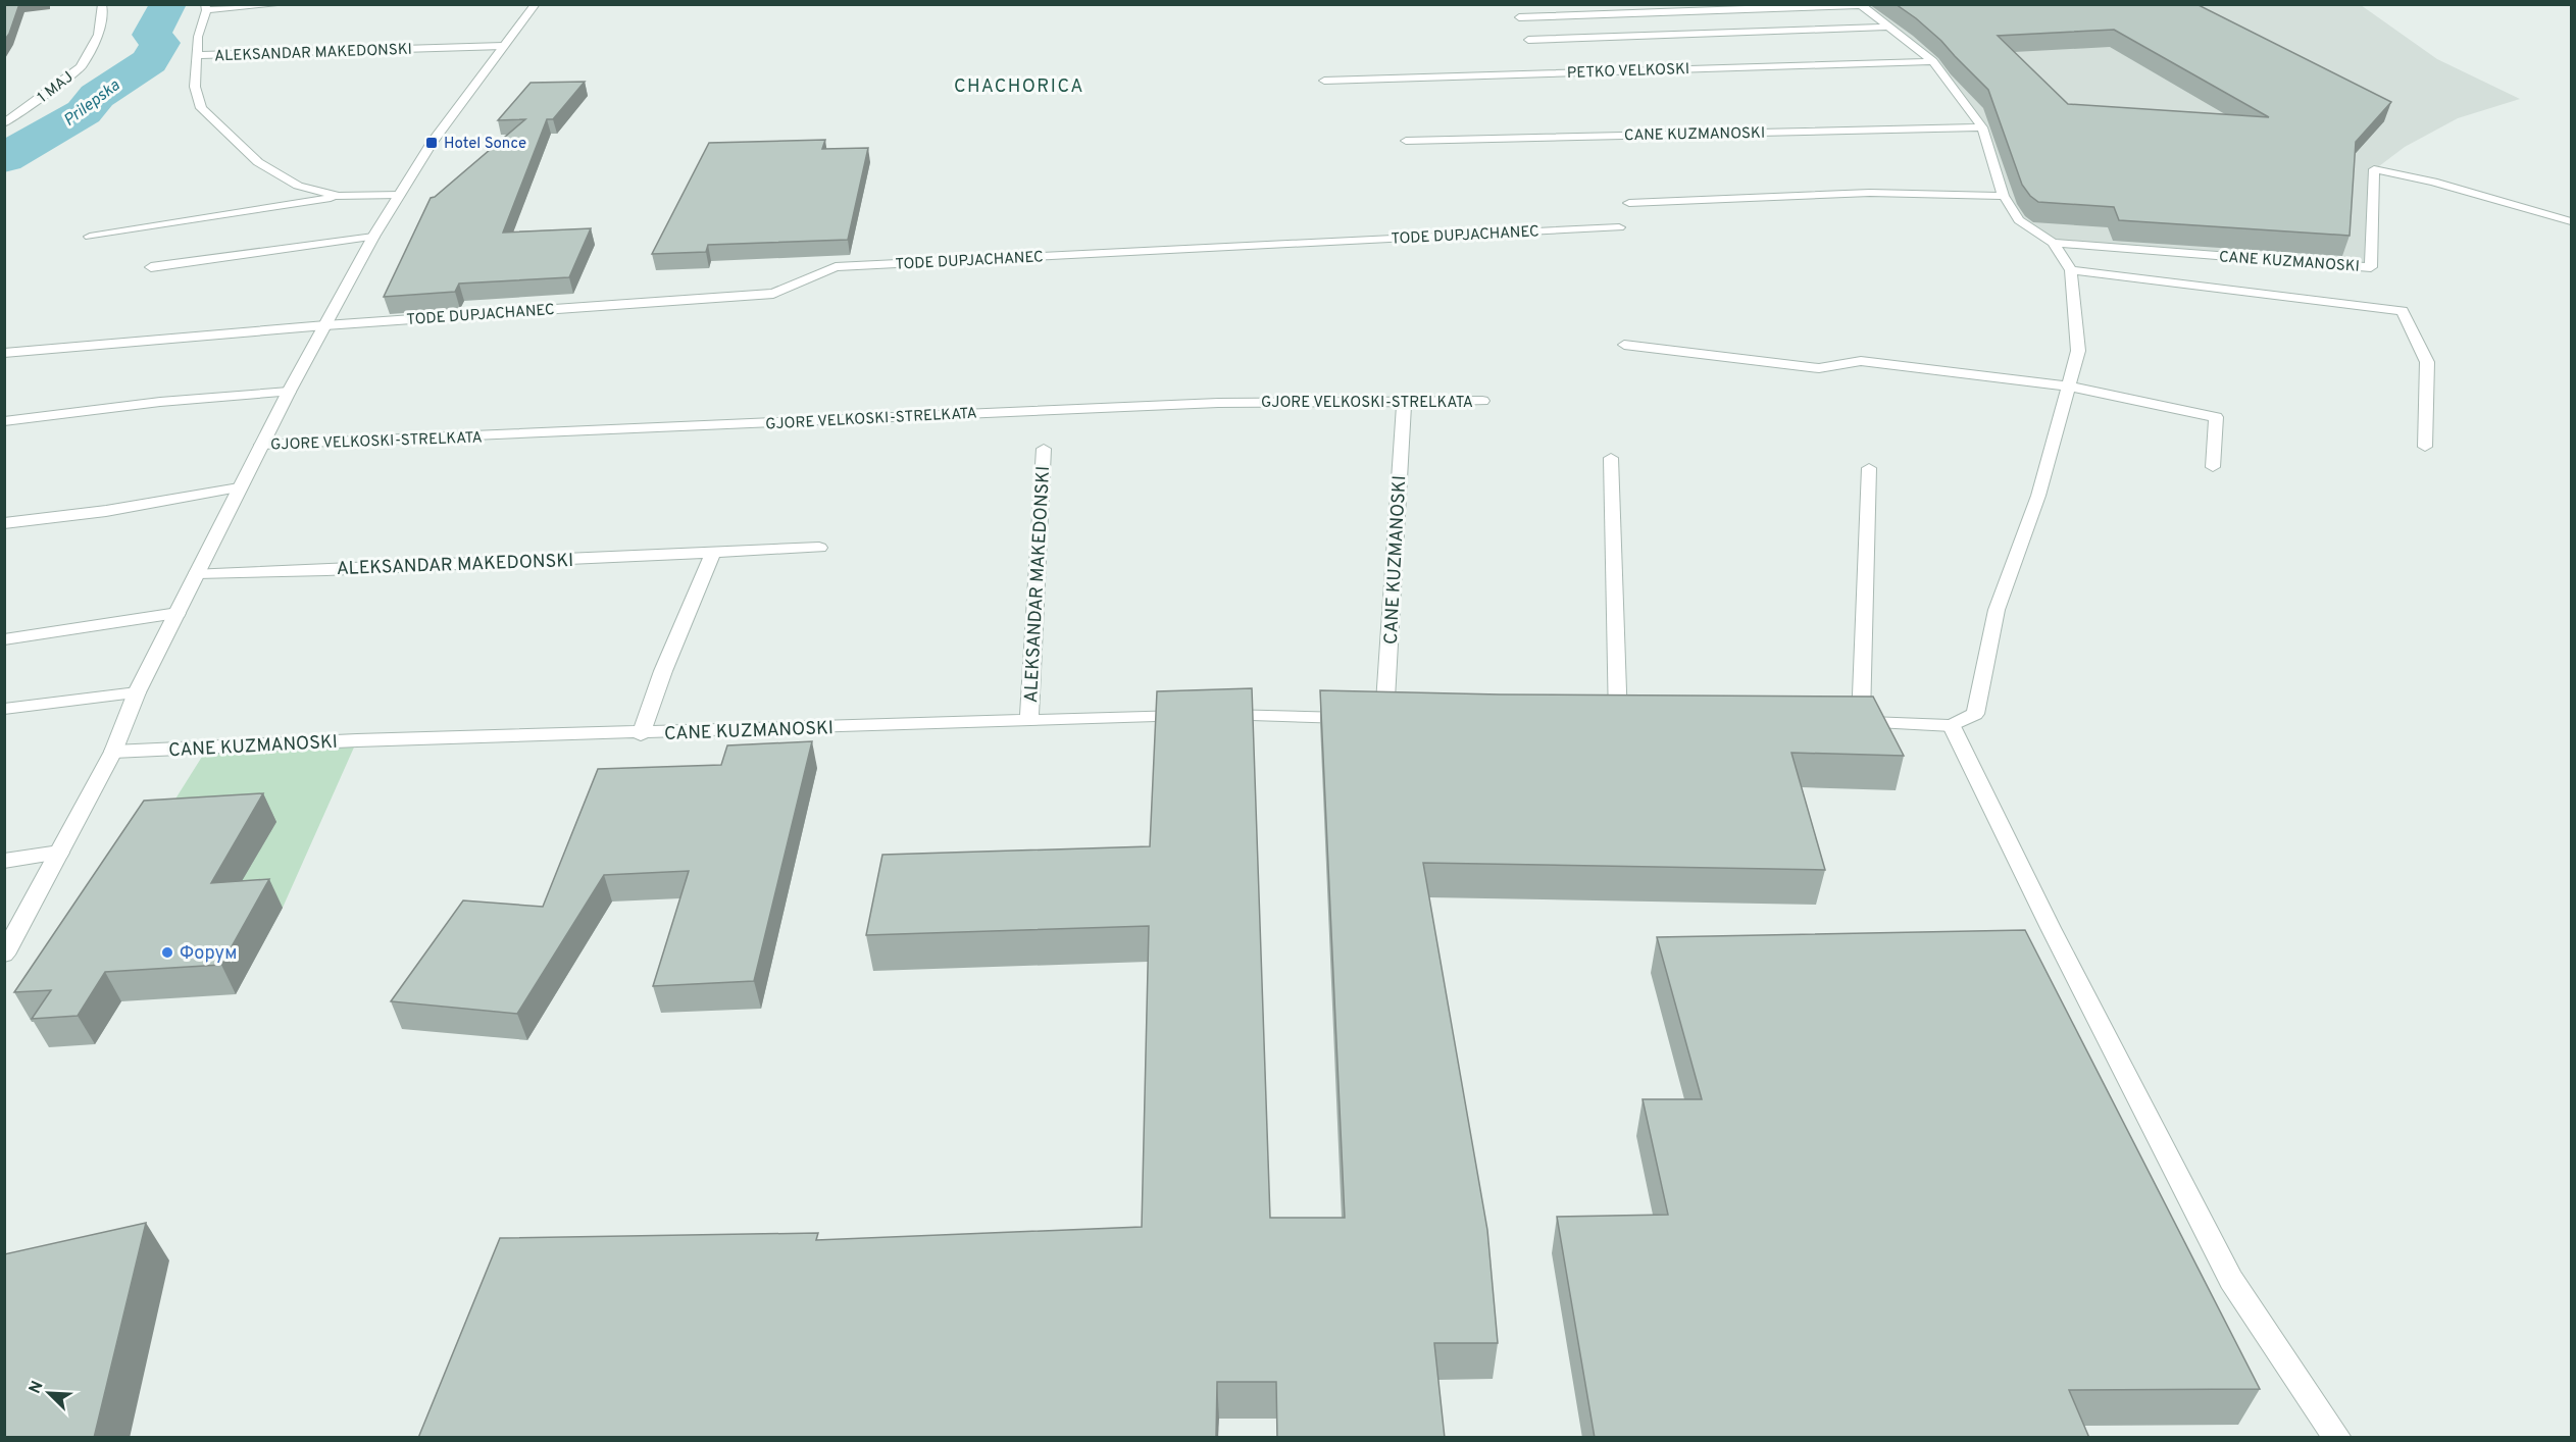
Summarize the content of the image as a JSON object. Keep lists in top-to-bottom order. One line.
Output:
{"streets":{"street":["ALEKSANDAR MAKEDONSKI","PETKO VELKOSKI","1 MAJ","CANE KUZMANOSKI","TODE DUPJACHANEC","GJORE VELKOSKI-STRELKATA"]},"crossings":[["ALEKSANDAR MAKEDONSKI","CANE KUZMANOSKI"],["PETKO VELKOSKI","CANE KUZMANOSKI"],["CANE KUZMANOSKI","GJORE VELKOSKI-STRELKATA"]],"districts":["CHACHORICA"],"water":["Prilepska"],"places":{"transit":["Hotel Sonce"],"other":["Форум"]},"north":"top left"}
